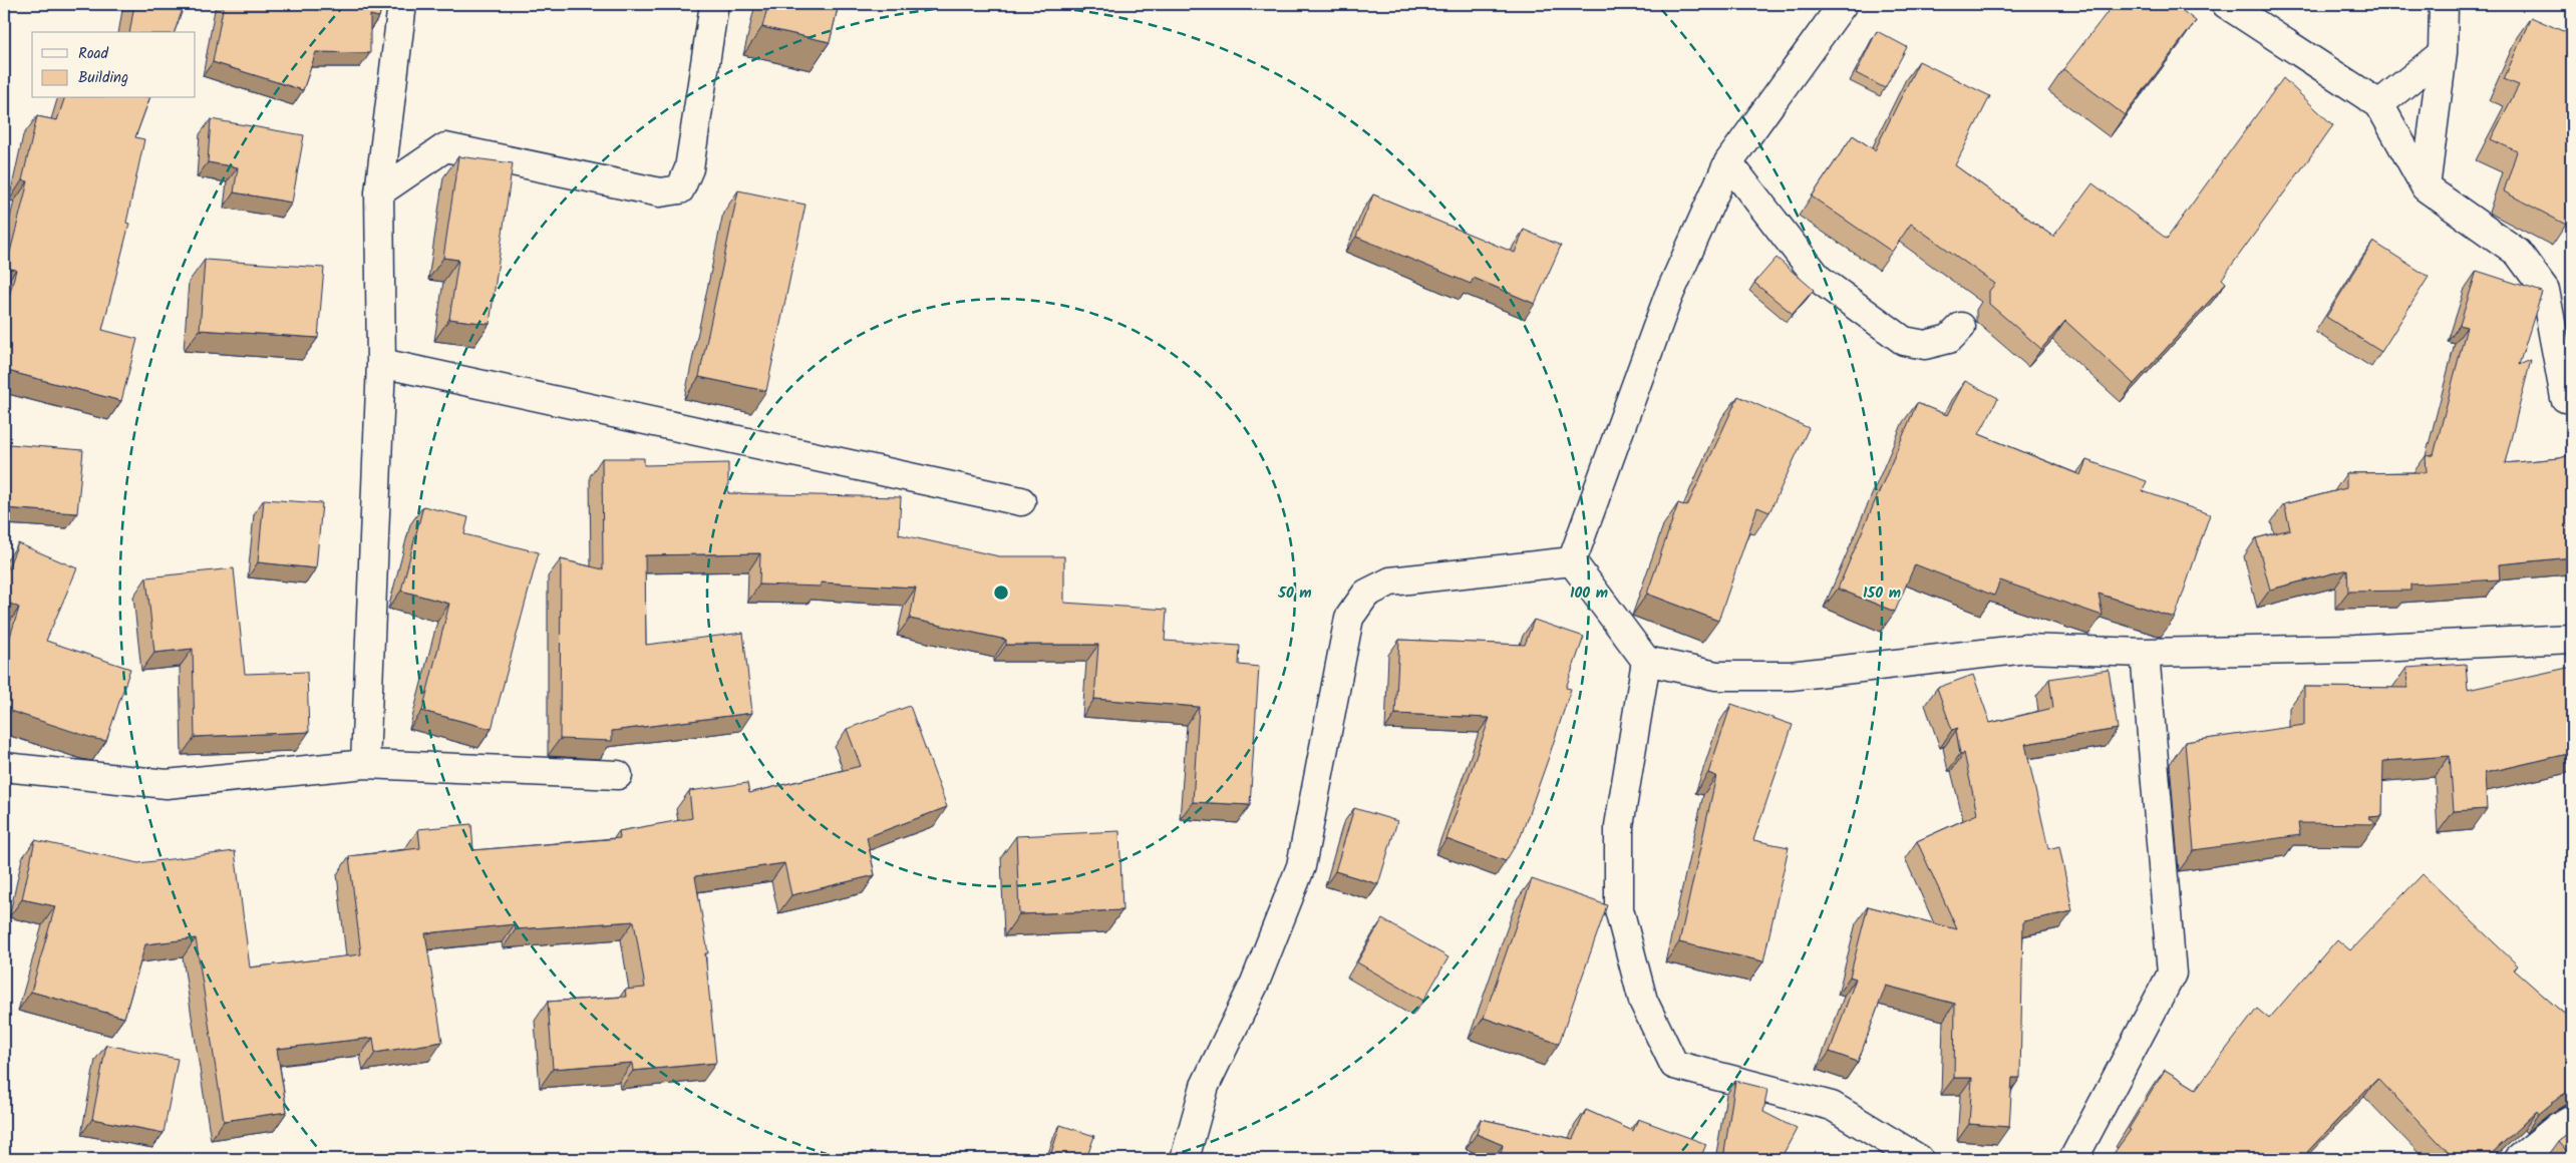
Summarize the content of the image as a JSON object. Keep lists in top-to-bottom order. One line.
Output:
{"legend":["Road","Building"],"rings":["50 m","100 m","150 m"]}
